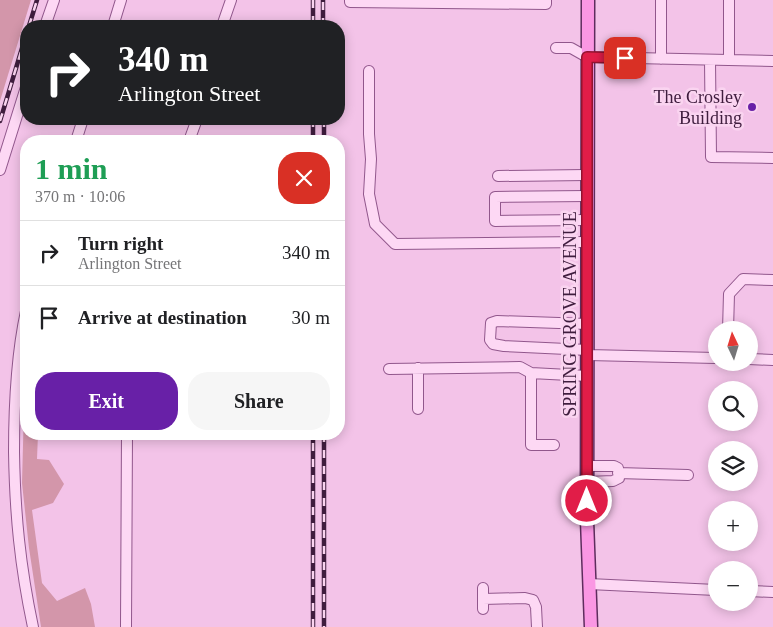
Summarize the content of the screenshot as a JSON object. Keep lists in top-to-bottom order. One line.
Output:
{"streets":{"main road":["SPRING GROVE AVENUE"]},"places":["The Crosley Building"],"north":"top","page":{"turn":["340 m","Arlington Street"],"heading":["1 min","370 m · 10:06"],"list":[{"name":"Turn right","note":"Arlington Street","value":"340 m"},{"name":"Arrive at destination","value":"30 m"}],"map_buttons":["+","−"],"buttons":["Exit","Share"]}}
